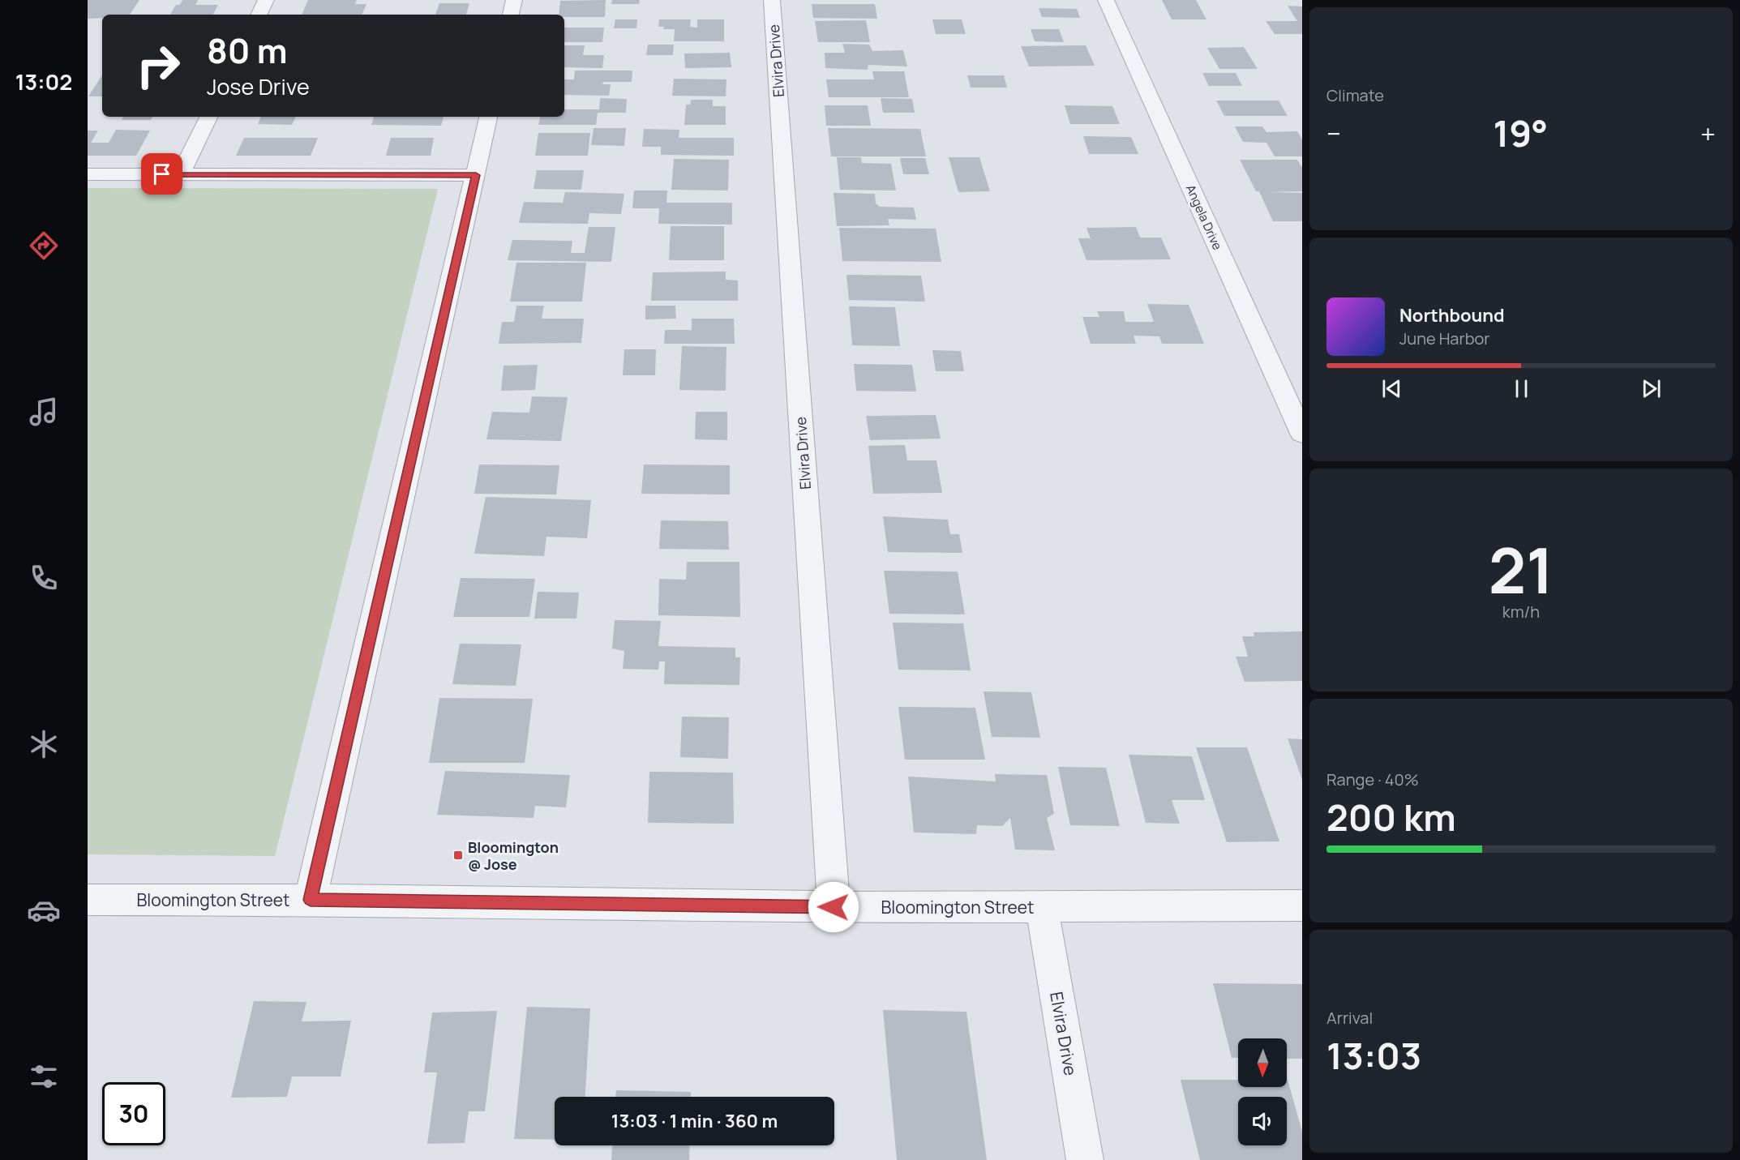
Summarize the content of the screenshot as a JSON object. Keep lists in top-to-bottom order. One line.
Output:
{"streets":{"street":["Elvira Drive","Angela Drive","Bloomington Street"]},"crossings":[["Elvira Drive","Bloomington Street"]],"places":{"transit":["Bloomington @ Jose"]},"north":"bottom","page":{"tabs":"13:02","tile":["Climate",["21","km/h"],["Range · 40%","200 km"],["Arrival","13:03"]],"turn":["80 m","Jose Drive"],"heat":["−","19°","+"],"song":["Northbound","June Harbor"],"limit":"30","trip":"13:03 · 1 min · 360 m"}}
